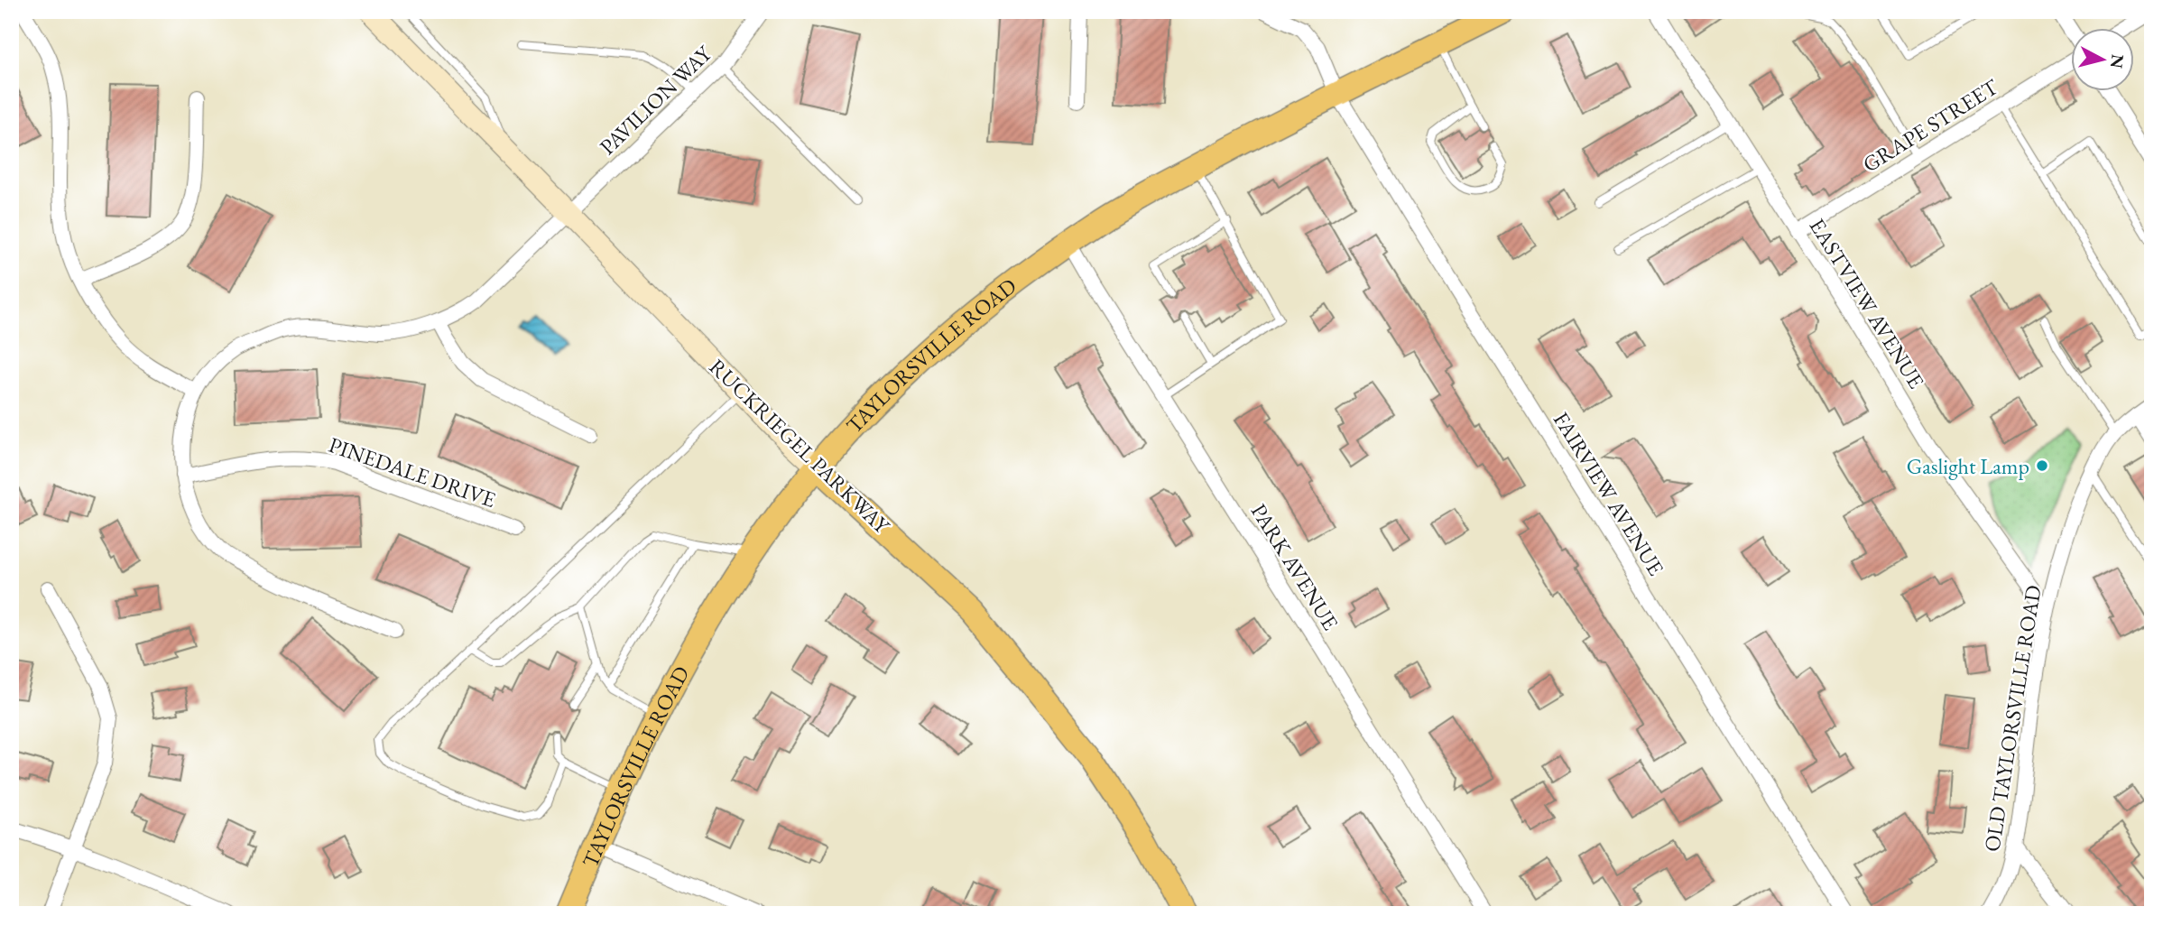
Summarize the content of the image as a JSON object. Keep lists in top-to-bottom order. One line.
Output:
{"streets":{"main road":["TAYLORSVILLE ROAD","RUCKRIEGEL PARKWAY"],"street":["PAVILION WAY","GRAPE STREET","EASTVIEW AVENUE","PINEDALE DRIVE","FAIRVIEW AVENUE","PARK AVENUE","OLD TAYLORSVILLE ROAD"]},"crossings":[["PAVILION WAY","RUCKRIEGEL PARKWAY"],["GRAPE STREET","EASTVIEW AVENUE"],["EASTVIEW AVENUE","OLD TAYLORSVILLE ROAD"],["TAYLORSVILLE ROAD","RUCKRIEGEL PARKWAY"],["TAYLORSVILLE ROAD","FAIRVIEW AVENUE"],["TAYLORSVILLE ROAD","PARK AVENUE"]],"places":["Gaslight Lamp"],"north":"right"}
